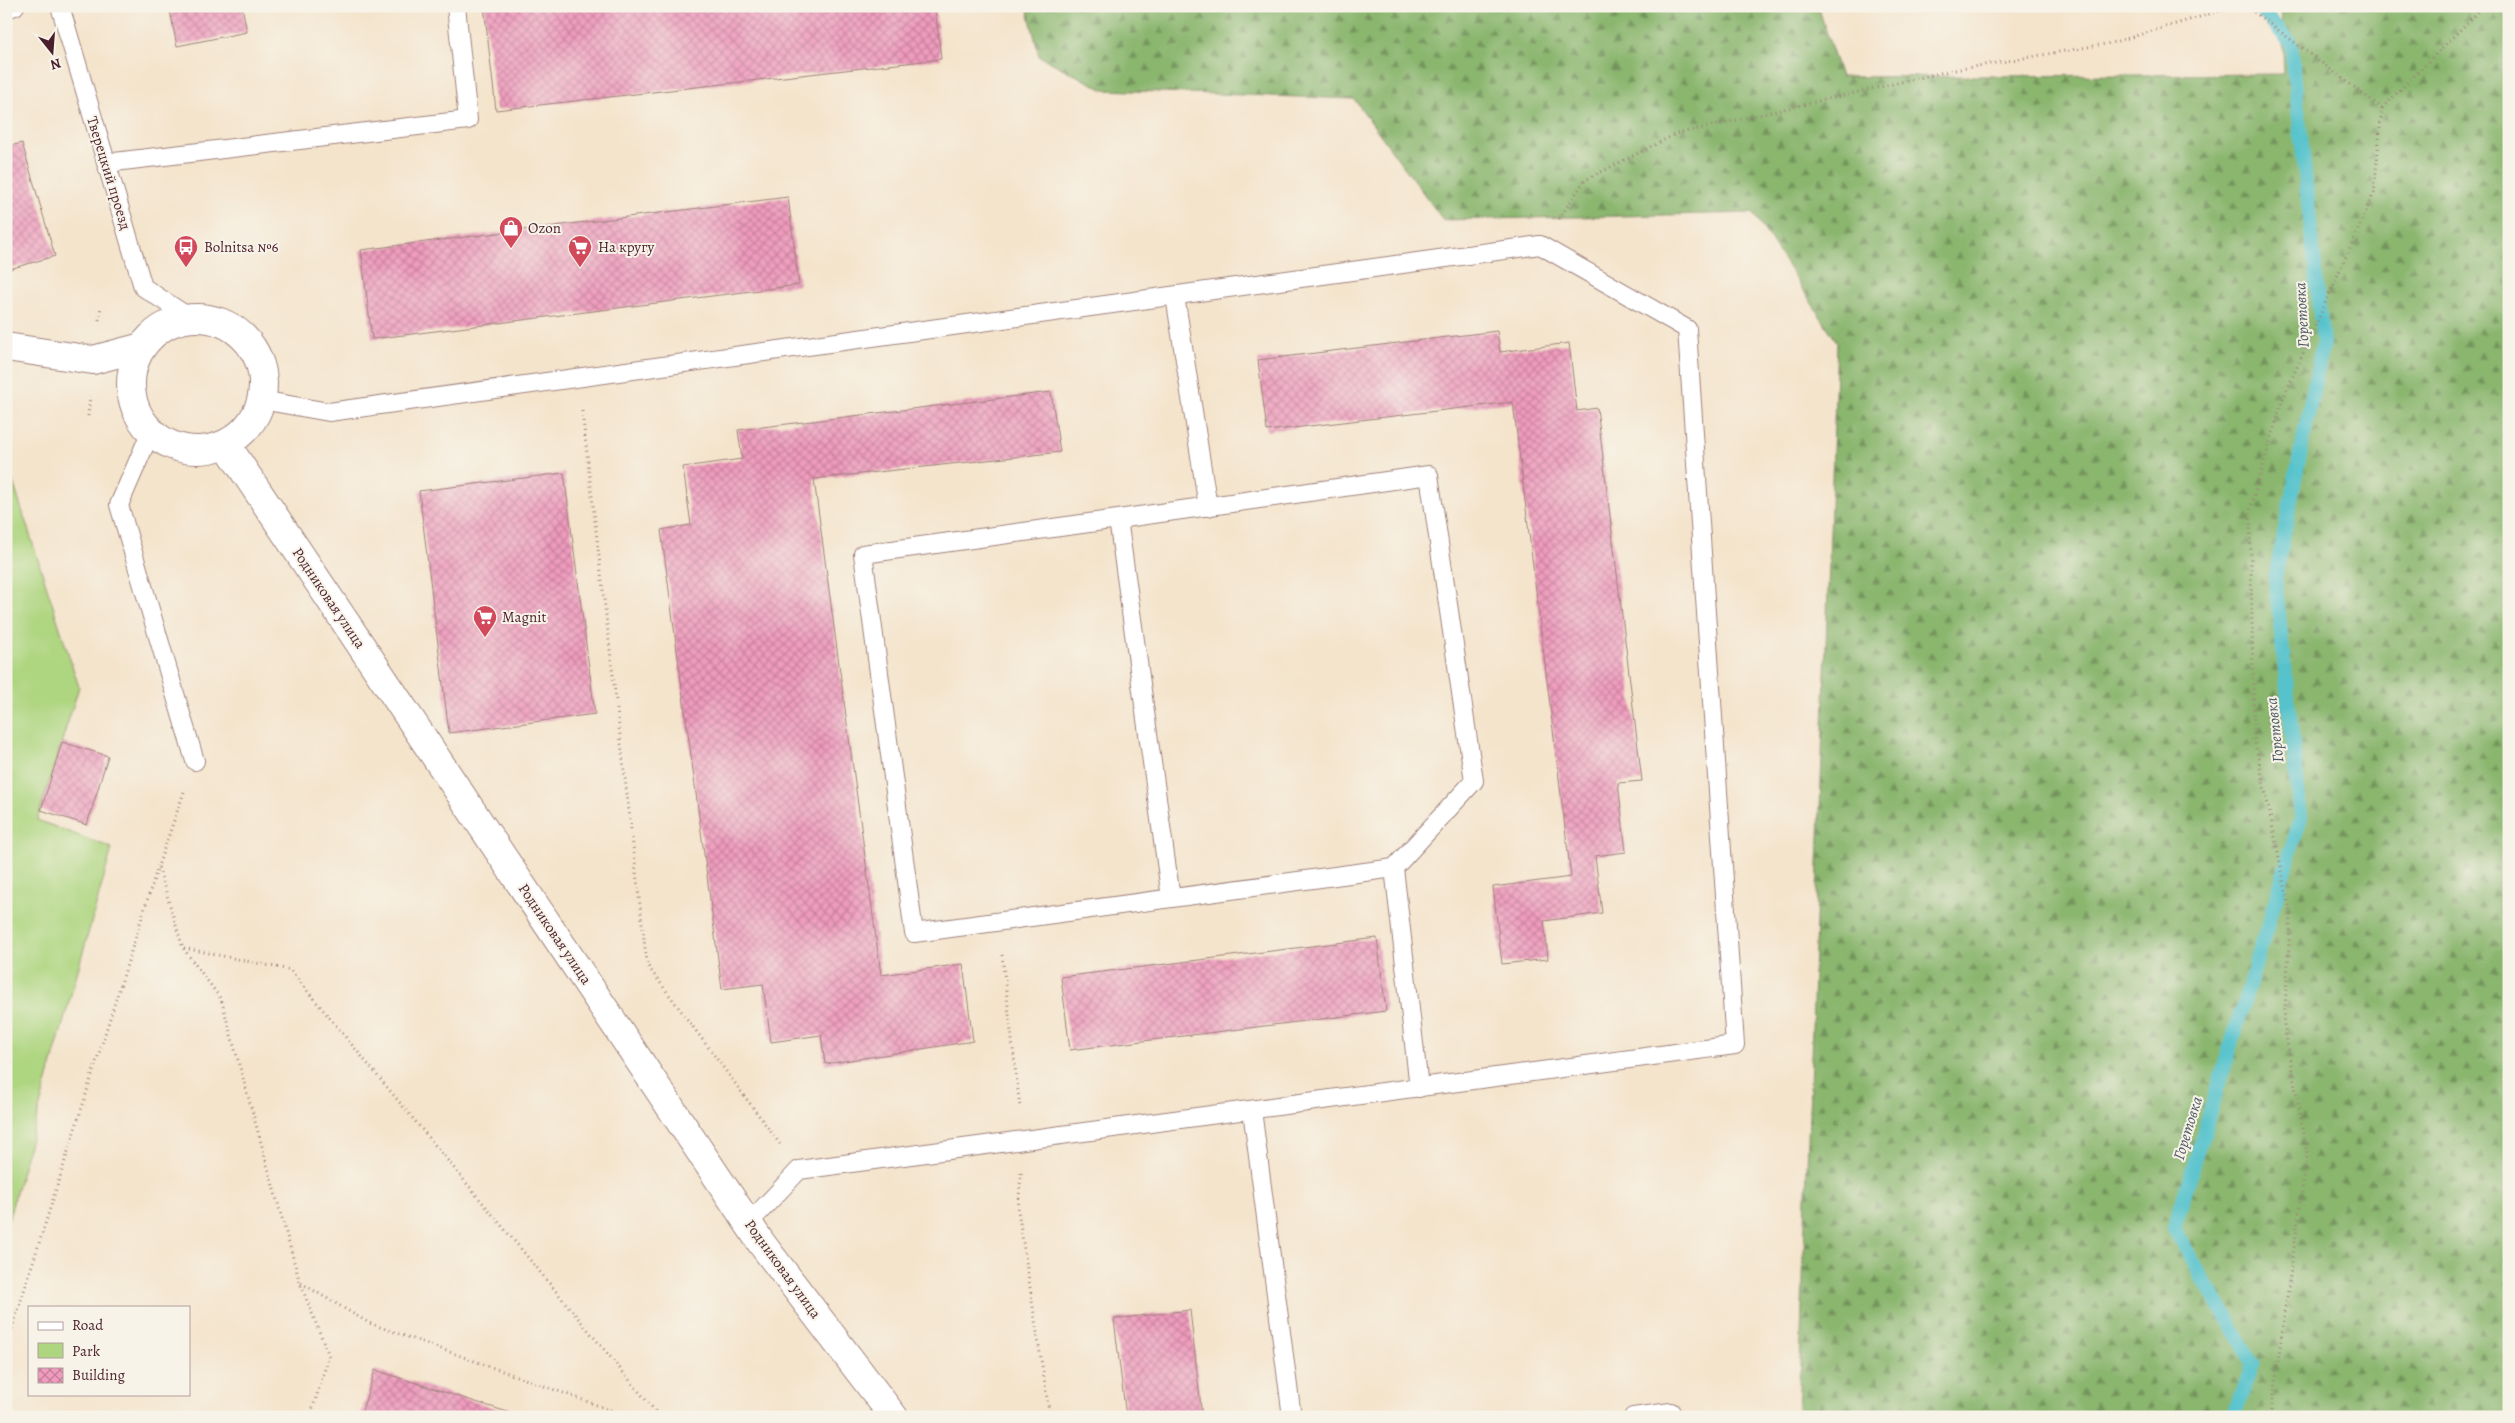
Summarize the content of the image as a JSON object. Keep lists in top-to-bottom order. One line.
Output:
{"streets":{"street":["Родниковая улица"],"lane":["Тверецкий проезд"]},"crossings":[["Тверецкий проезд","Родниковая улица"]],"water":["Горетовка"],"places":{"shop":["Ozon"],"bus stop":["Bolnitsa №6"],"supermarket":["На кругу","Magnit"]},"legend":["Road","Park","Building"],"north":"bottom"}
